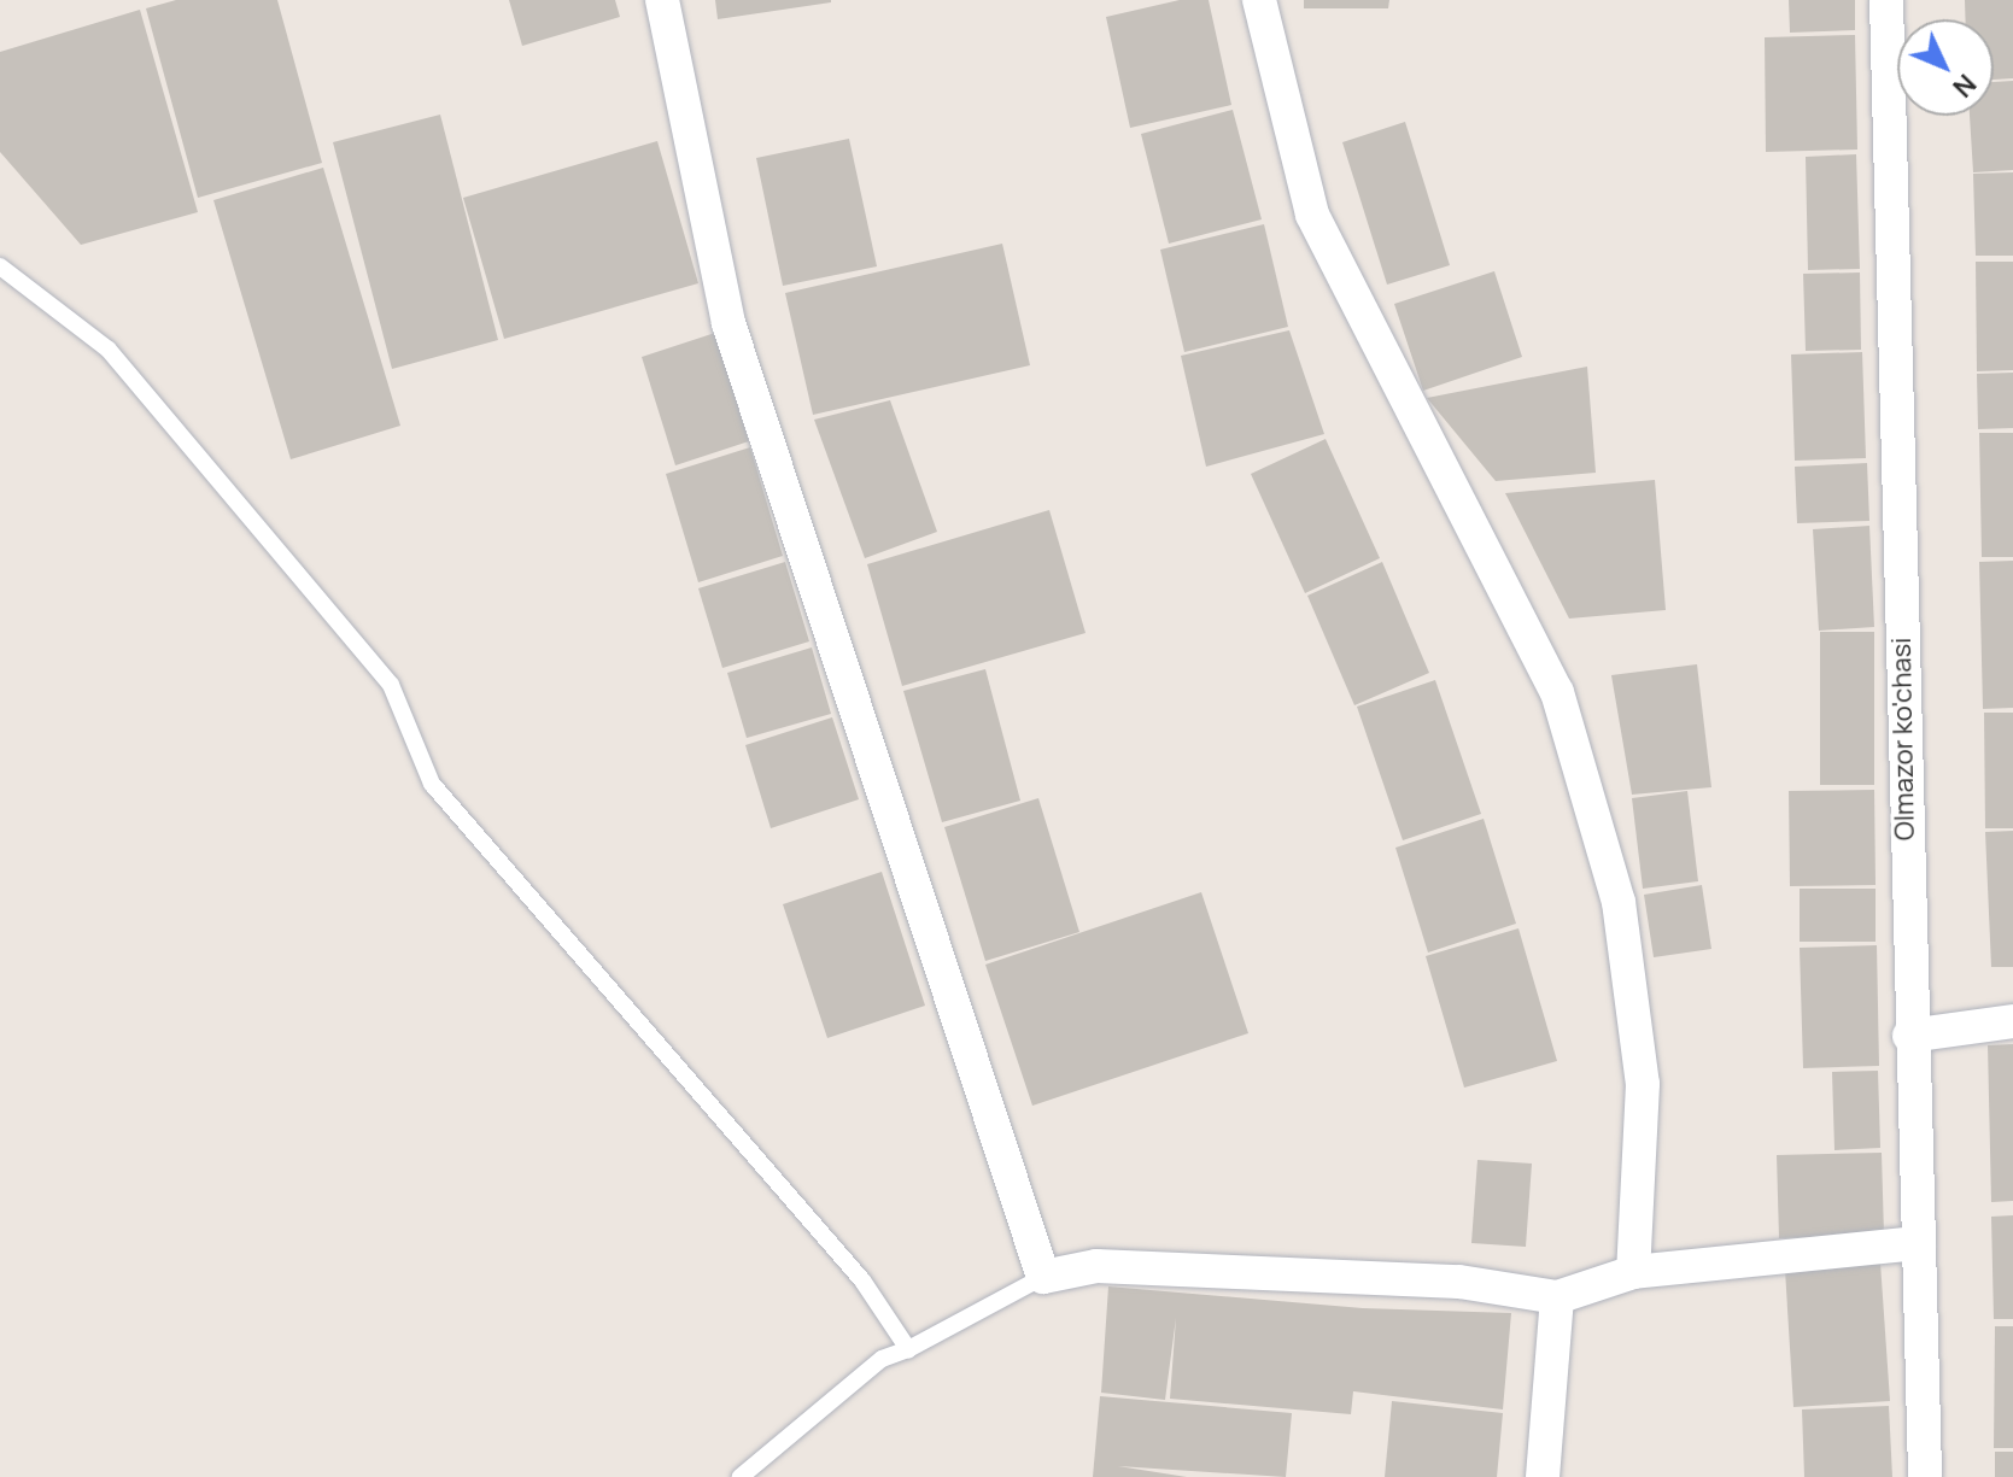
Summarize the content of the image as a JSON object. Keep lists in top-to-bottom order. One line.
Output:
{"streets":{"street":["Olmazor ko'chasi"]},"north":"bottom right"}
